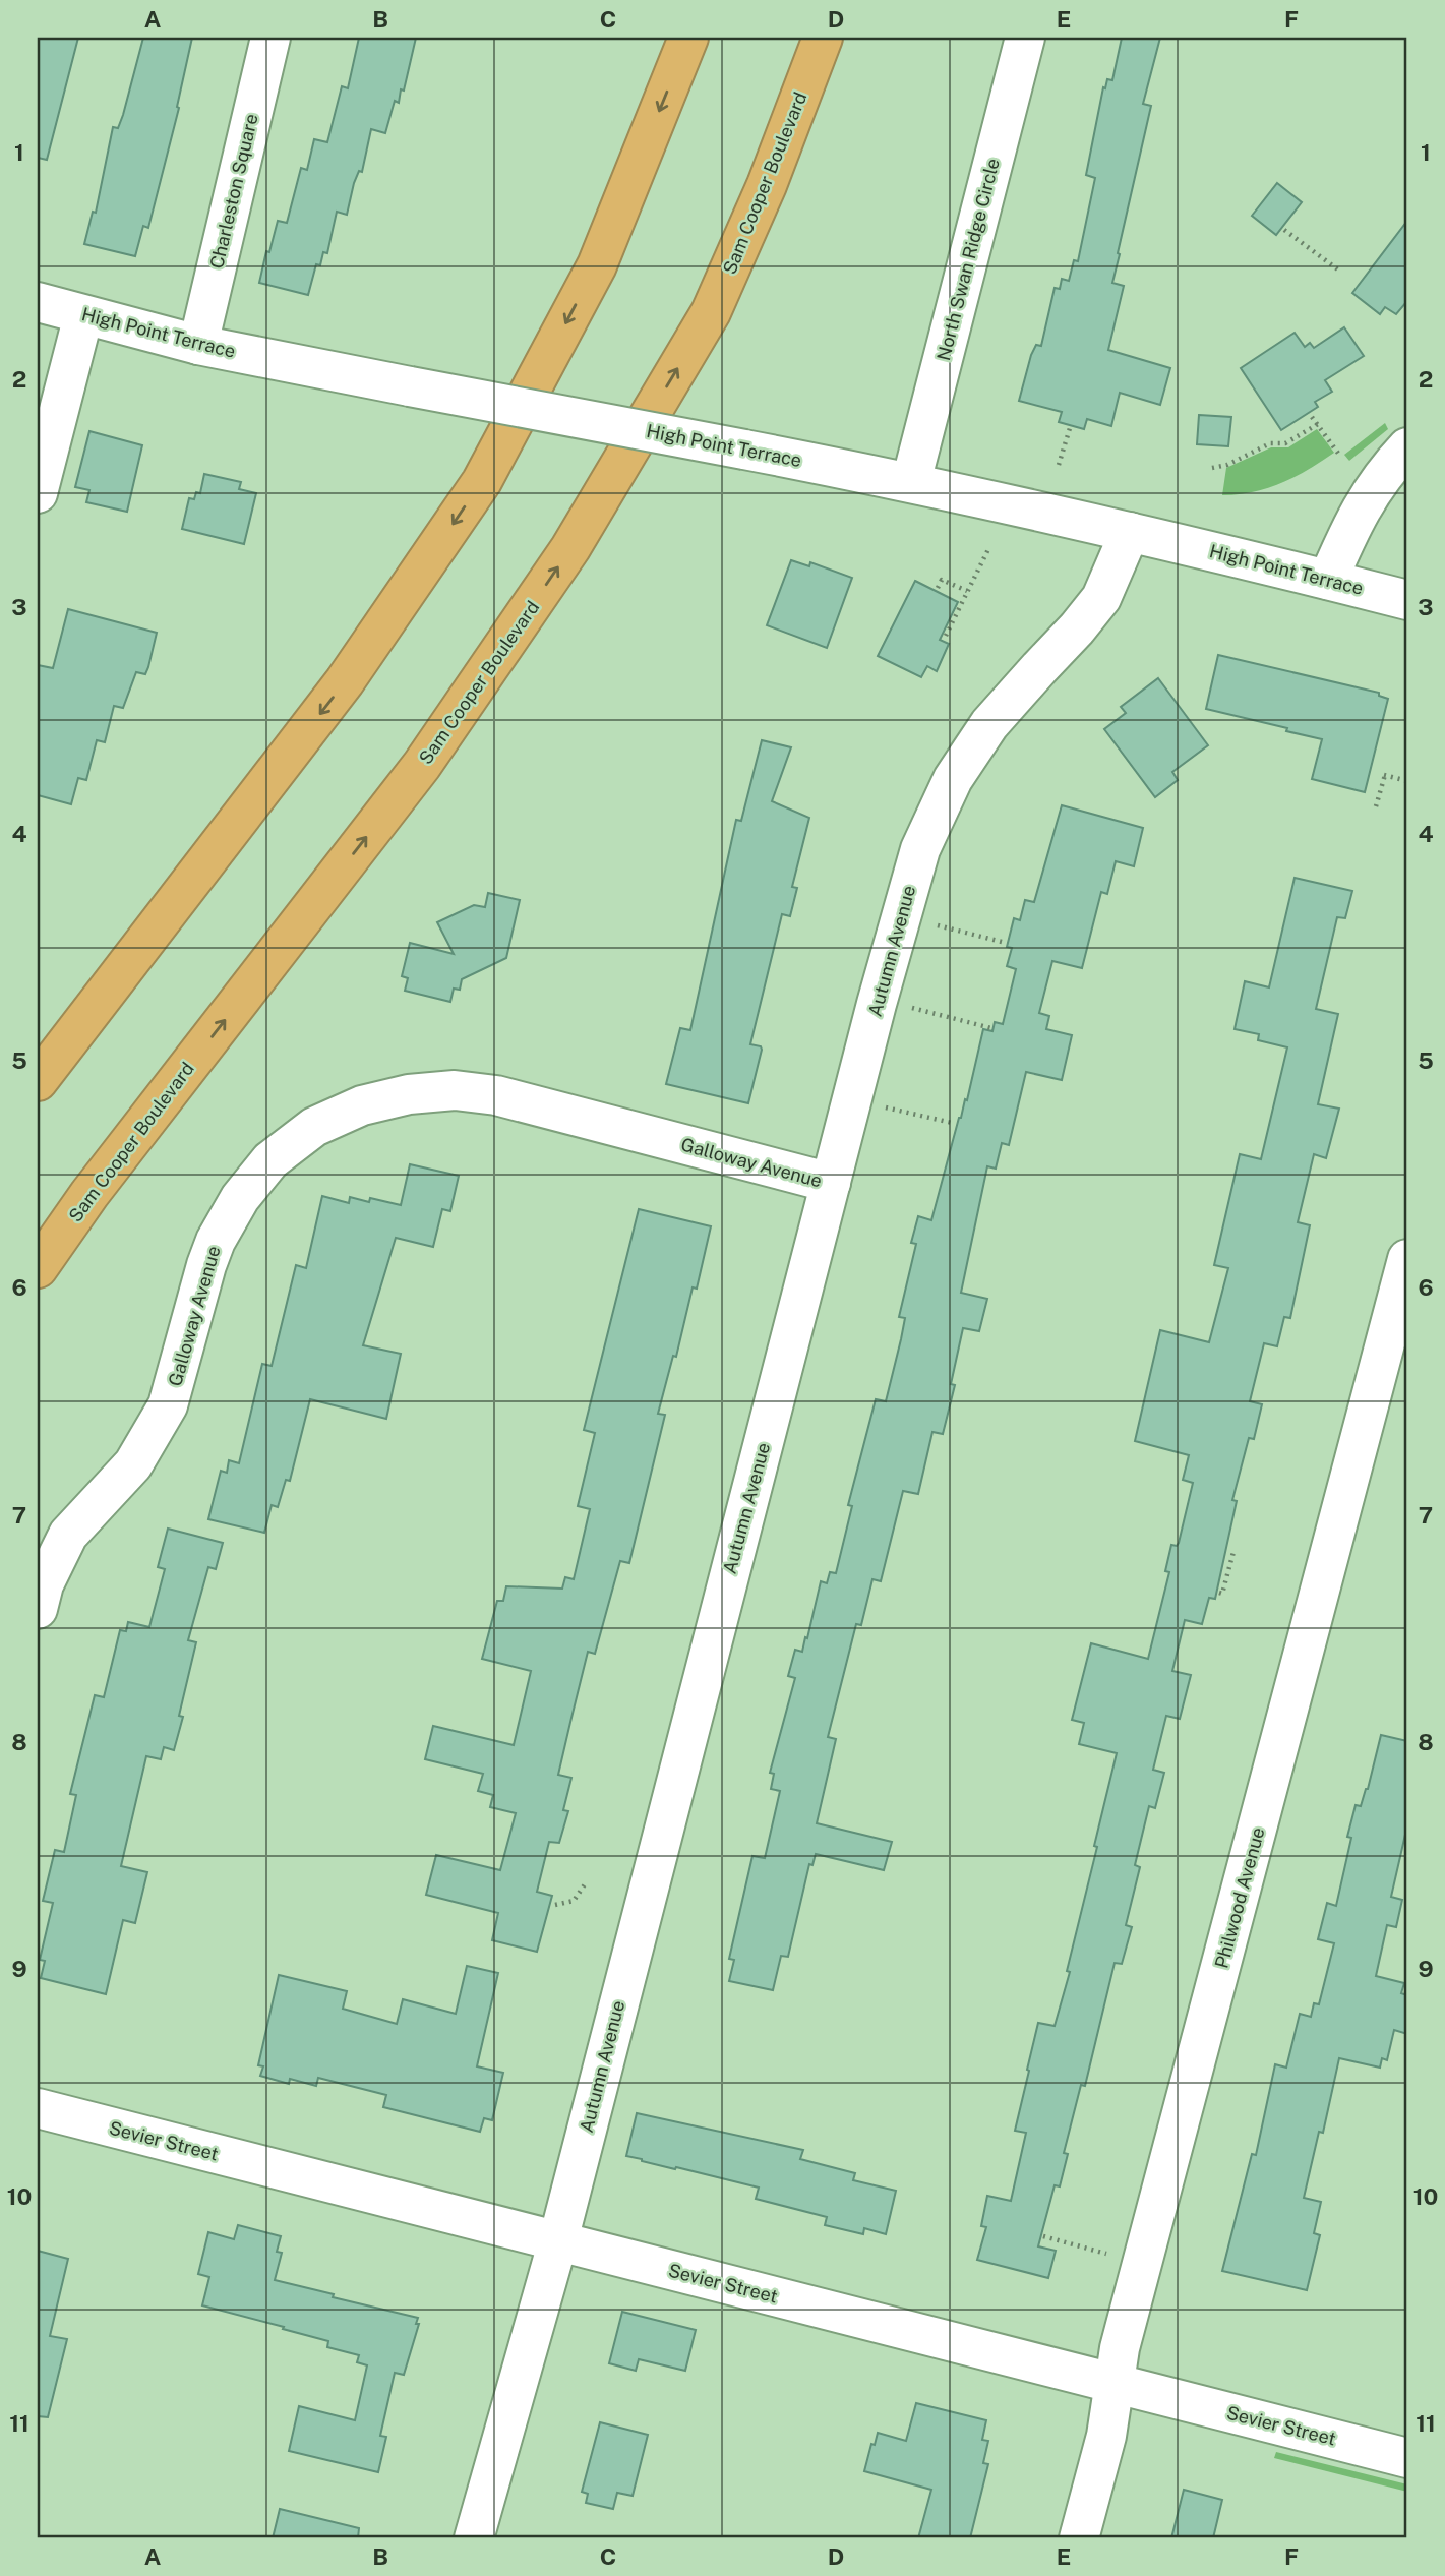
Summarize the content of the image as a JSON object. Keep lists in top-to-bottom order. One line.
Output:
{"streets":{"highway":["Sam Cooper Boulevard"],"street":["Charleston Square","North Swan Ridge Circle","High Point Terrace","Autumn Avenue","Galloway Avenue","Philwood Avenue","Sevier Street"]},"crossings":[["Charleston Square","High Point Terrace"],["North Swan Ridge Circle","High Point Terrace"],["High Point Terrace","Autumn Avenue"],["Autumn Avenue","Galloway Avenue"],["Autumn Avenue","Sevier Street"],["Philwood Avenue","Sevier Street"]],"grid":{"columns":["A","B","C","D","E","F"],"rows":["1","2","3","4","5","6","7","8","9","10","11"]}}
